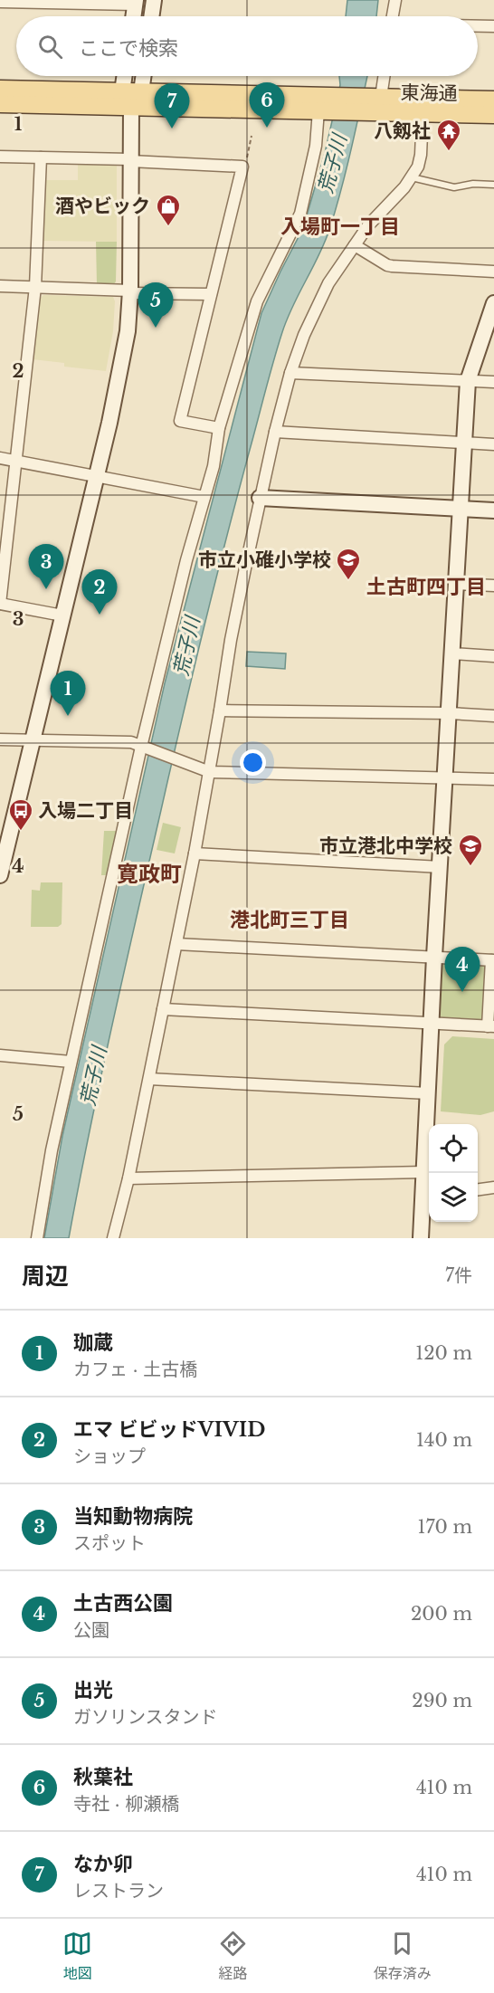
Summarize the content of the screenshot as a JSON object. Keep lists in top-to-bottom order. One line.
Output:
{"streets":{"main road":["東海通"]},"districts":["入場町一丁目","土古町四丁目","寛政町","港北町三丁目"],"water":["荒子川"],"places":{"temple":["八剱社"],"shop":["酒やビック"],"school or university":["市立小碓小学校","市立港北中学校"],"bus stop":["入場二丁目"]},"page":{"search":"ここで検索","pins":["6","7","5","3","2","1","4"],"heading":["周辺","7件"],"list":[{"mark":"1","name":"珈蔵","note":"カフェ · 土古橋","value":"120 m"},{"mark":"2","name":"エマ ビビッドVIVID","note":"ショップ","value":"140 m"},{"mark":"3","name":"当知動物病院","note":"スポット","value":"170 m"},{"mark":"4","name":"土古西公園","note":"公園","value":"200 m"},{"mark":"5","name":"出光","note":"ガソリンスタンド","value":"290 m"},{"mark":"6","name":"秋葉社","note":"寺社 · 柳瀬橋","value":"410 m"},{"mark":"7","name":"なか卯","note":"レストラン","value":"410 m"}],"nav":["地図","経路","保存済み"]},"grid":{"rows":["1","2","3","4","5"]}}
